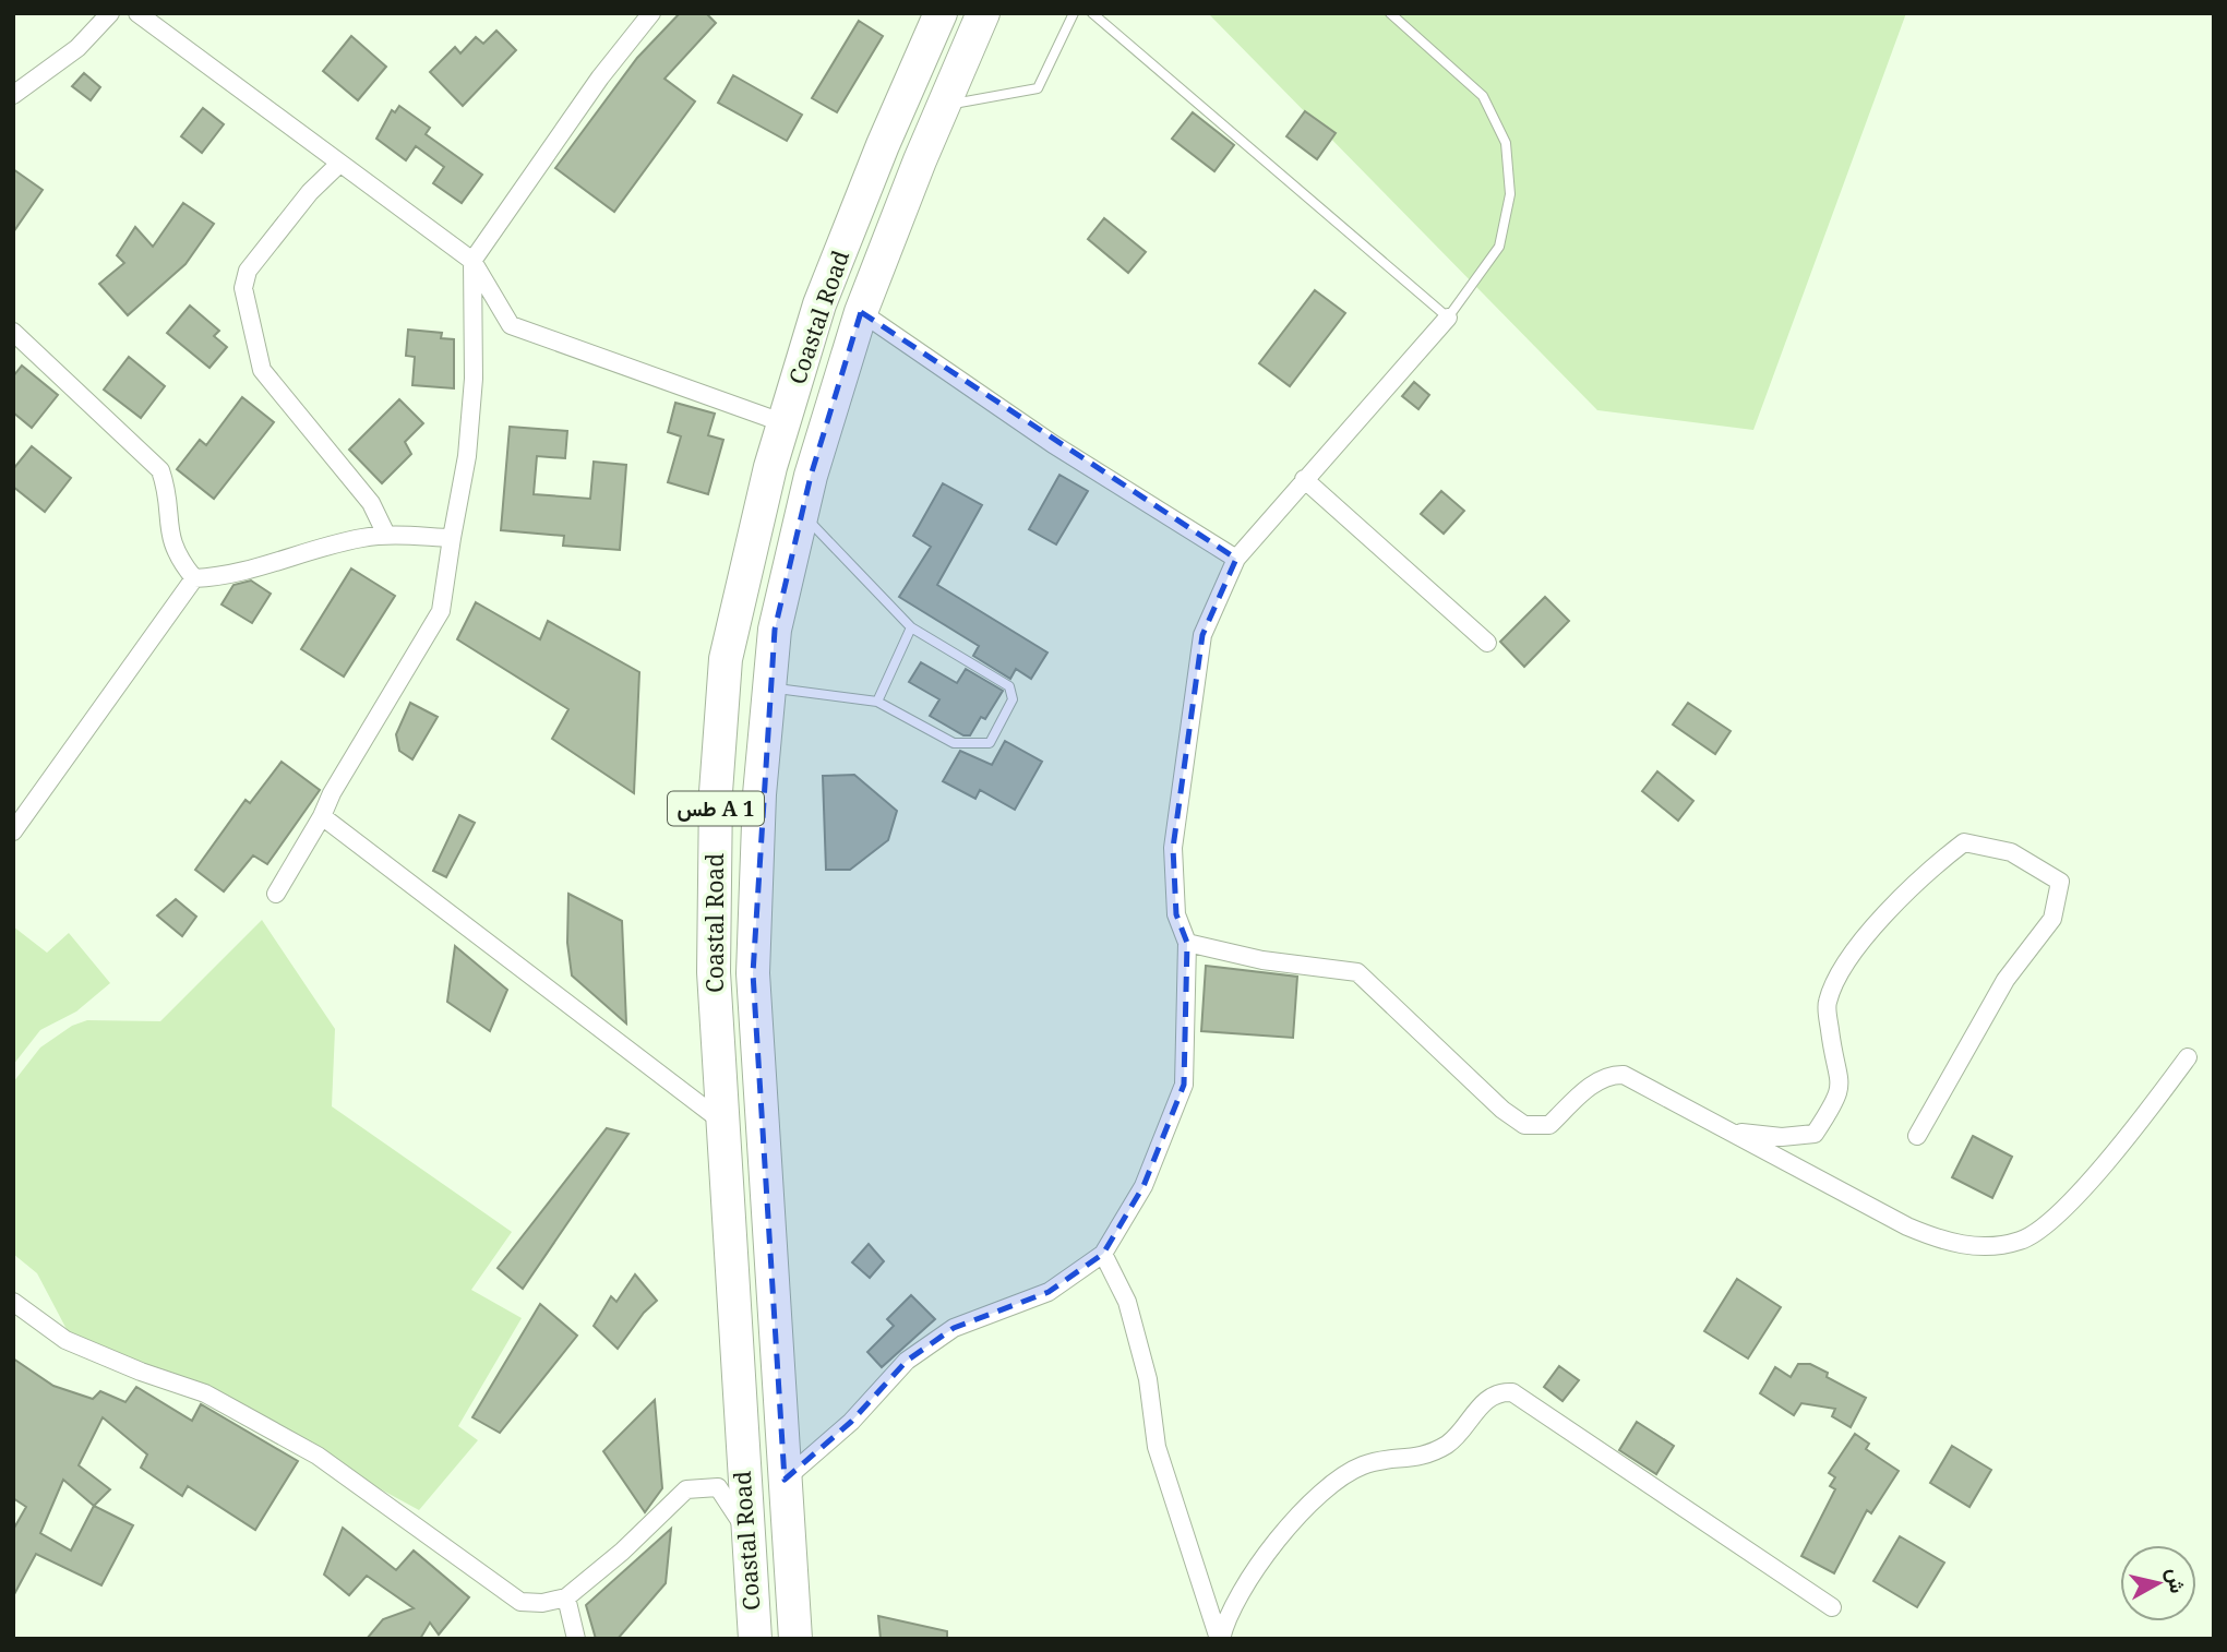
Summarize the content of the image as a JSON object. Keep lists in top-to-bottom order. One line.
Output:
{"streets":{"highway":["Coastal Road","طس A 1"]},"north":"right"}
